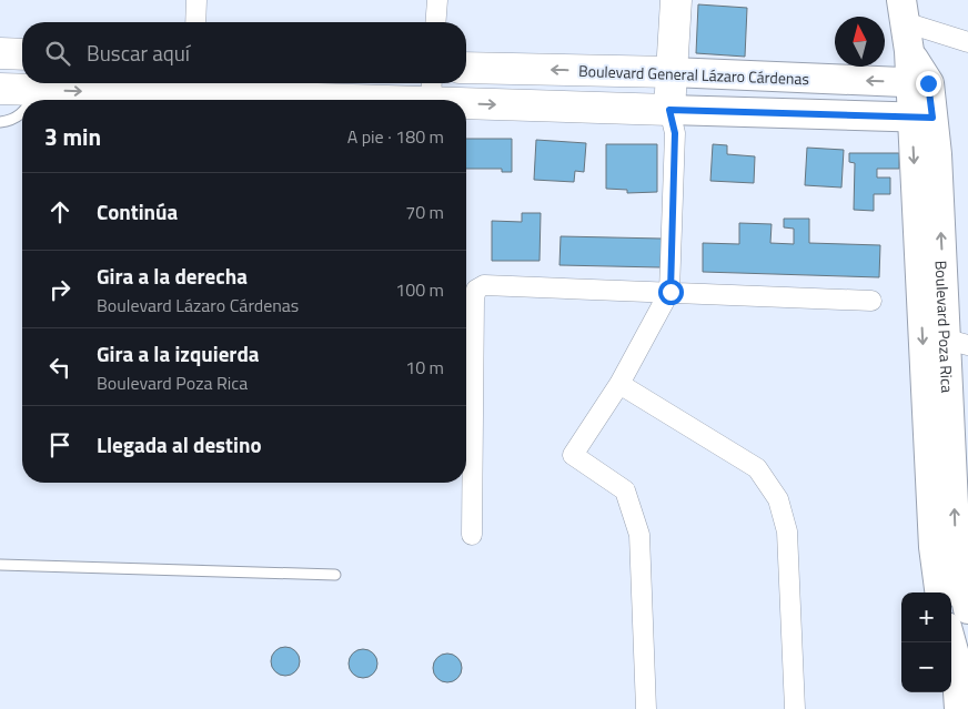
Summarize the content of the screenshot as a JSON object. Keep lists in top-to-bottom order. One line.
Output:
{"streets":{"main road":["Boulevard General Lázaro Cárdenas","Boulevard Poza Rica"]},"crossings":[["Boulevard General Lázaro Cárdenas","Boulevard Poza Rica"]],"north":"top","page":{"search":"Buscar aquí","heading":["3 min","A pie · 180 m"],"list":[["Continúa","70 m"],["Gira a la derecha","Boulevard Lázaro Cárdenas","100 m"],["Gira a la izquierda","Boulevard Poza Rica","10 m"],"Llegada al destino"],"map_buttons":["+","−"]}}
